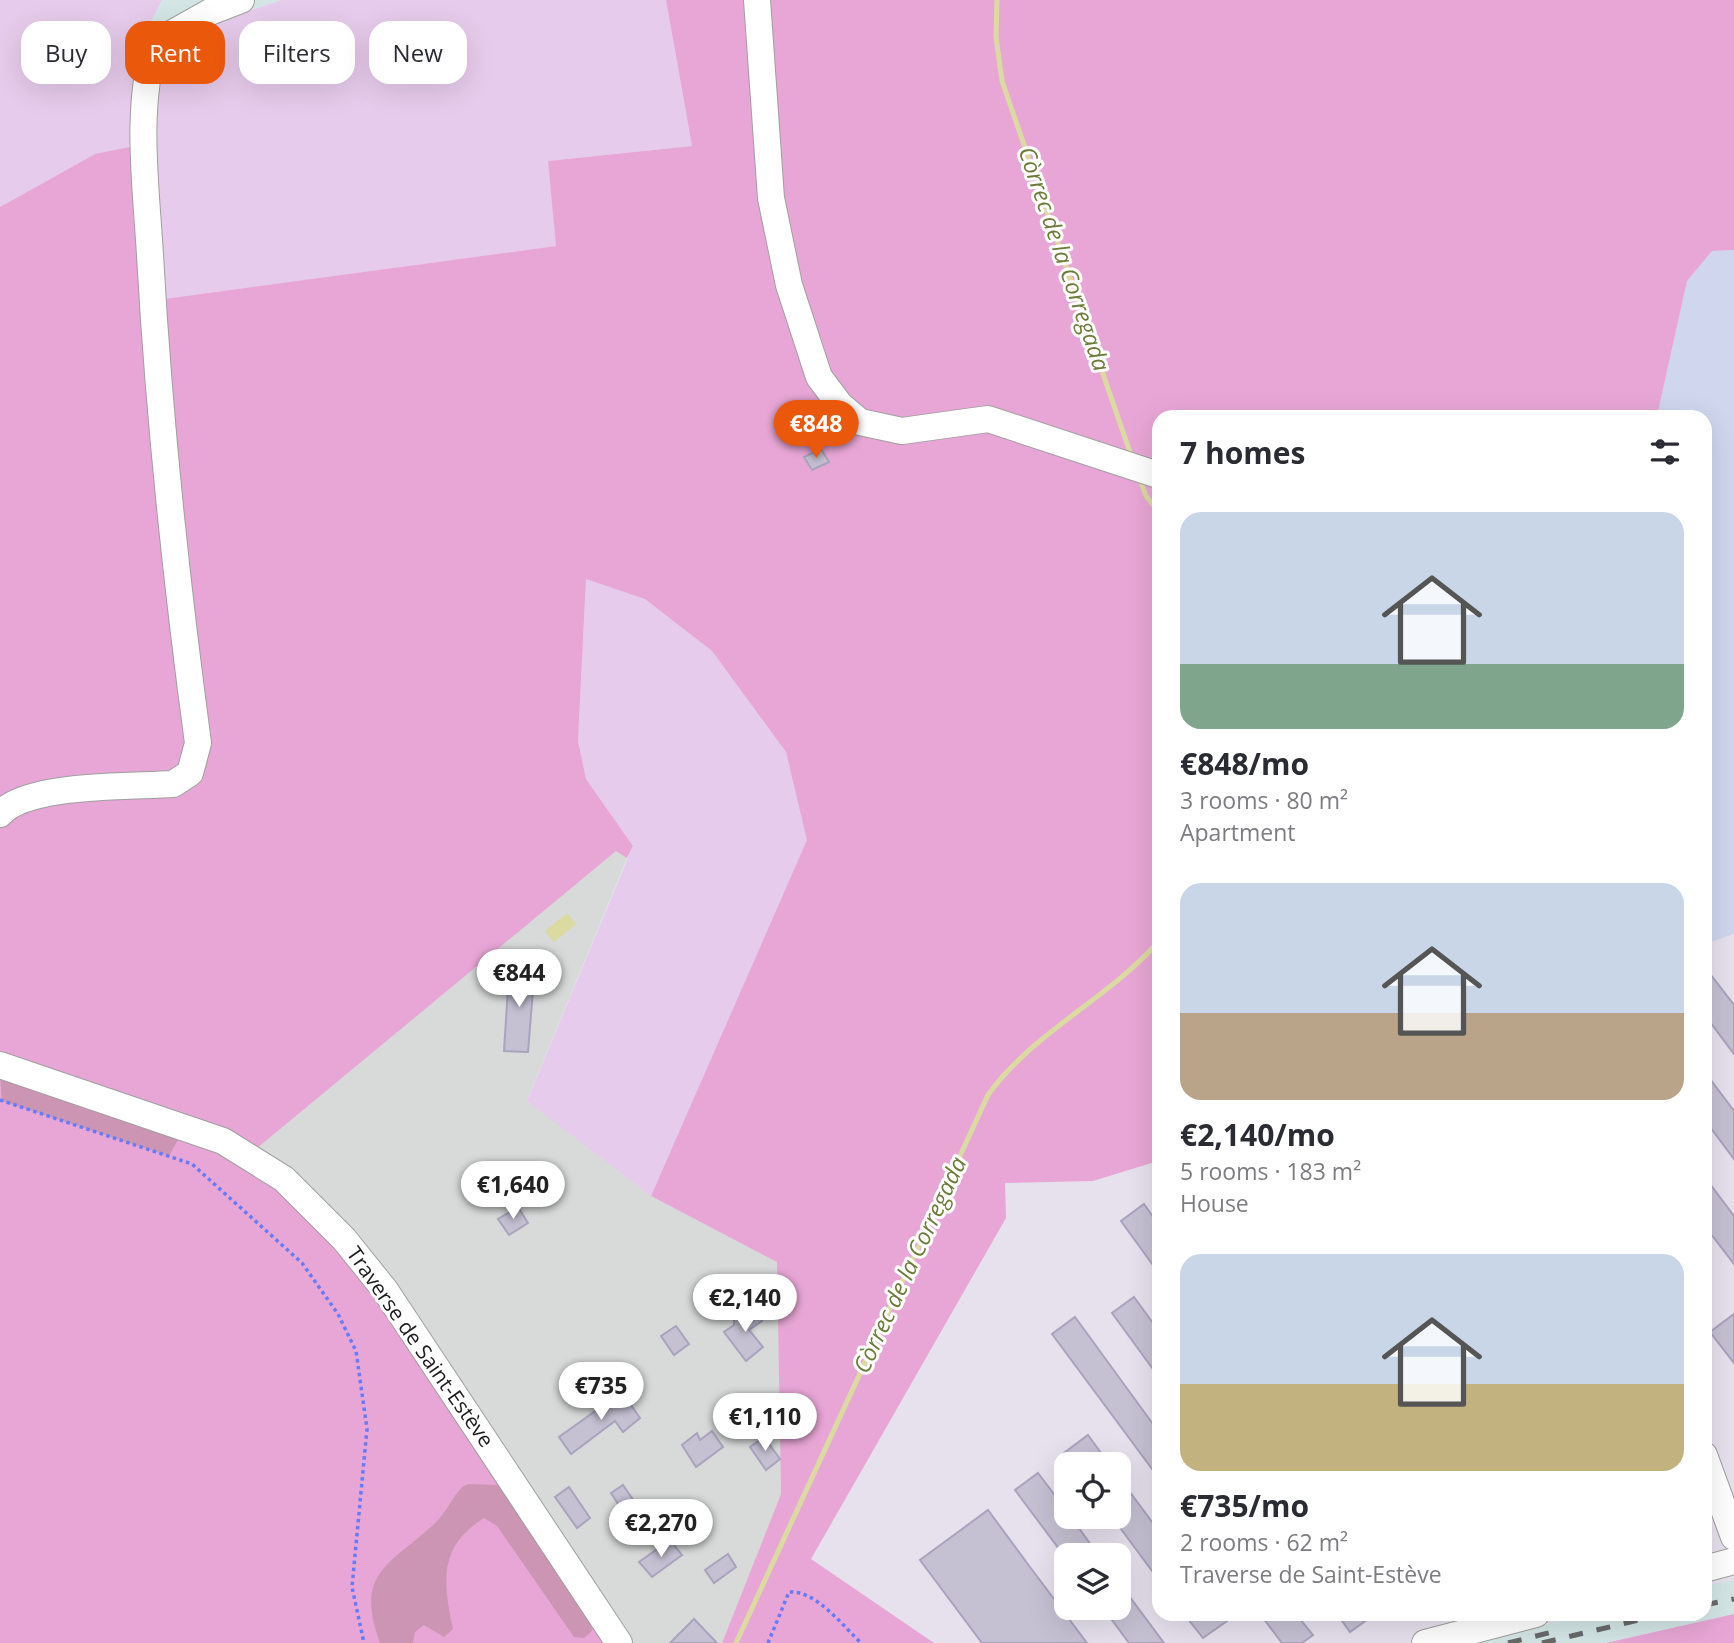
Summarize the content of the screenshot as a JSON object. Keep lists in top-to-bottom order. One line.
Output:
{"streets":{"street":["Traverse de Saint-Estève"]},"water":["Còrrec de la Corregada"],"page":{"chip":["Buy","Rent","Filters","New"],"price":["€848","€844","€1,640","€2,140","€735","€1,110","€2,270"],"heading":"7 homes","list":[{"name":"€848/mo","note":"3 rooms · 80 m² · Apartment"},{"name":"€2,140/mo","note":"5 rooms · 183 m² · House"},{"name":"€735/mo","note":"2 rooms · 62 m² · Traverse de Saint-Estève"}]}}
